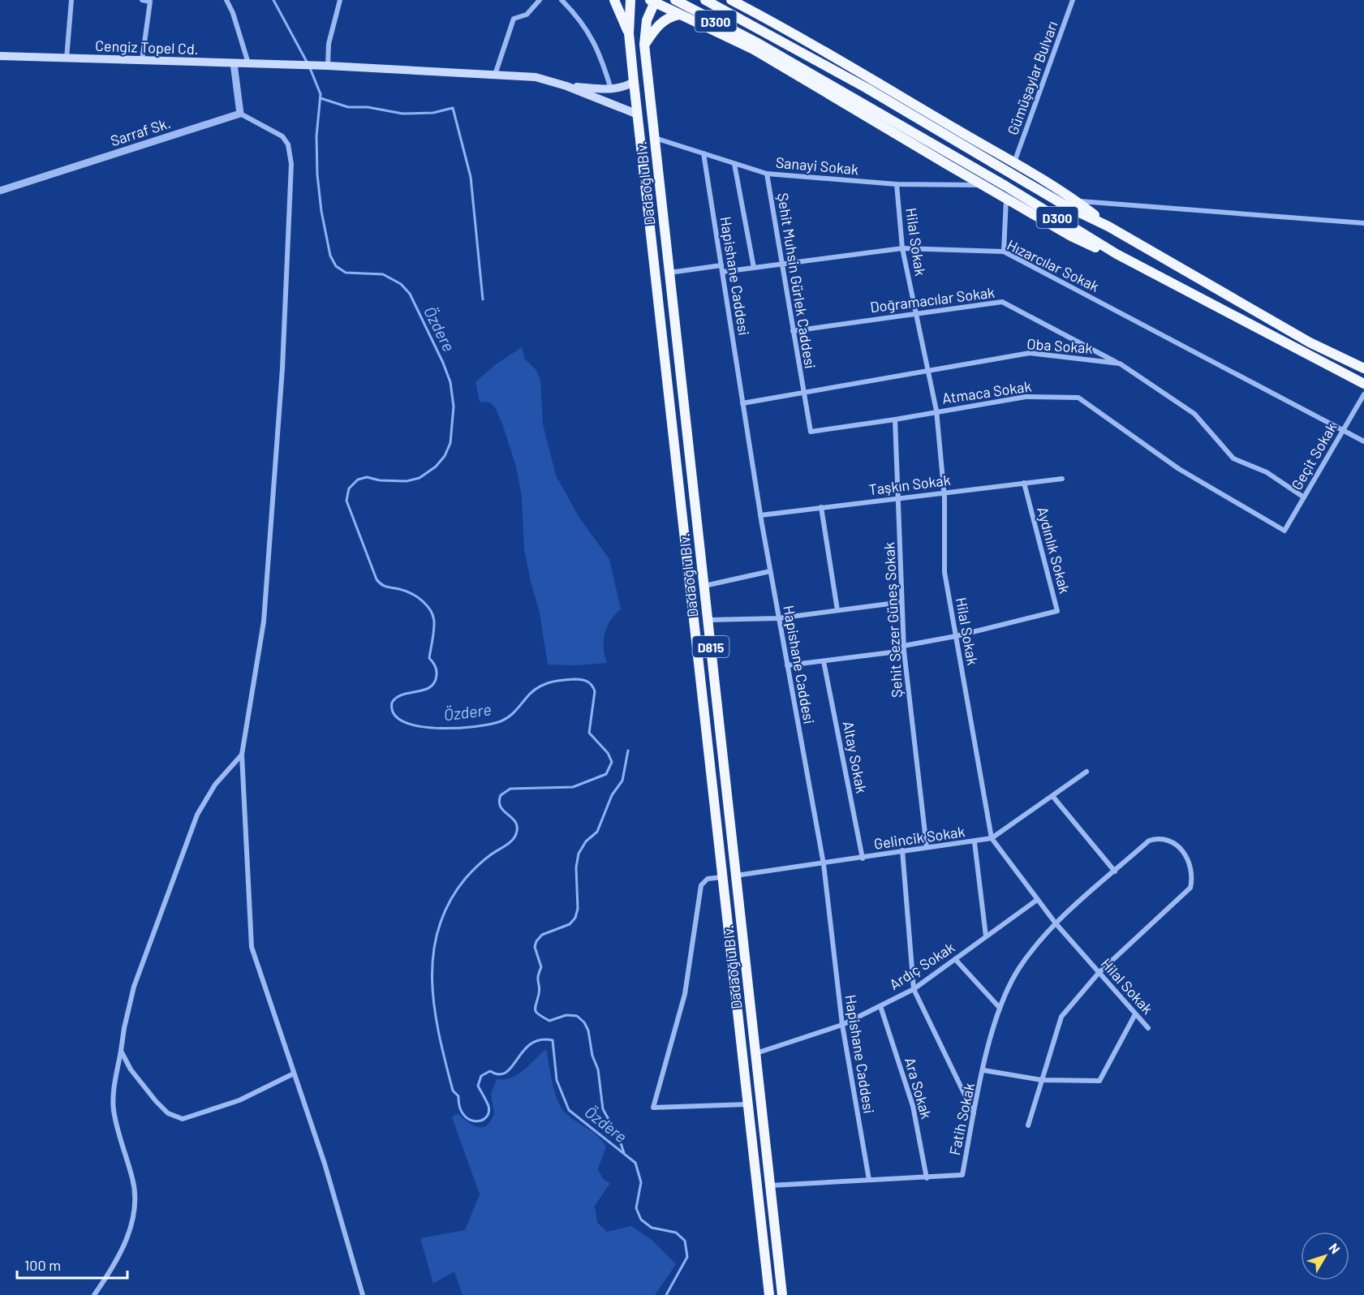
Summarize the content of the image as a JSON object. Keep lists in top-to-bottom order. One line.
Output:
{"streets":{"highway":["D300","Dadaoğlu Blv.","D815"],"main road":["Cengiz Topel Cd."],"street":["Gümüşaylar Bulvarı","Sarraf Sk.","Sanayi Sokak","Hilal Sokak","Hızarcılar Sokak","Hapishane Caddesi","Şehit Muhsin Gürlek Caddesi","Doğramacılar Sokak","Oba Sokak","Atmaca Sokak","Geçit Sokak","Taşkın Sokak","Aydınlık Sokak","Şehit Sezer Güneş Sokak","Altay Sokak","Gelincik Sokak","Ardıç Sokak","Ara Sokak","Fatih Sokak"]},"crossings":[["Sanayi Sokak","Dadaoğlu Blv."],["Sanayi Sokak","Hilal Sokak"],["Sanayi Sokak","Hapishane Caddesi"],["Sanayi Sokak","Şehit Muhsin Gürlek Caddesi"],["Dadaoğlu Blv.","Gelincik Sokak"],["Dadaoğlu Blv.","Ardıç Sokak"],["Dadaoğlu Blv.","Fatih Sokak"],["Hilal Sokak","Hızarcılar Sokak"],["Hilal Sokak","Doğramacılar Sokak"],["Hilal Sokak","Oba Sokak"],["Hilal Sokak","Atmaca Sokak"],["Hilal Sokak","Taşkın Sokak"],["Hilal Sokak","Aydınlık Sokak"],["Hilal Sokak","Gelincik Sokak"],["Hilal Sokak","Ardıç Sokak"],["Hilal Sokak","Fatih Sokak"],["Hızarcılar Sokak","Hapishane Caddesi"],["Hızarcılar Sokak","Şehit Muhsin Gürlek Caddesi"],["Hızarcılar Sokak","Geçit Sokak"],["Hapishane Caddesi","Oba Sokak"],["Hapishane Caddesi","Taşkın Sokak"],["Hapishane Caddesi","Aydınlık Sokak"],["Hapishane Caddesi","Gelincik Sokak"],["Hapishane Caddesi","Ardıç Sokak"],["Hapishane Caddesi","Fatih Sokak"],["Şehit Muhsin Gürlek Caddesi","Doğramacılar Sokak"],["Şehit Muhsin Gürlek Caddesi","Oba Sokak"],["Şehit Muhsin Gürlek Caddesi","Atmaca Sokak"],["Doğramacılar Sokak","Oba Sokak"],["Oba Sokak","Atmaca Sokak"],["Oba Sokak","Geçit Sokak"],["Atmaca Sokak","Geçit Sokak"],["Atmaca Sokak","Şehit Sezer Güneş Sokak"],["Taşkın Sokak","Aydınlık Sokak"],["Taşkın Sokak","Şehit Sezer Güneş Sokak"],["Aydınlık Sokak","Şehit Sezer Güneş Sokak"],["Aydınlık Sokak","Altay Sokak"],["Şehit Sezer Güneş Sokak","Gelincik Sokak"],["Altay Sokak","Gelincik Sokak"],["Ardıç Sokak","Ara Sokak"],["Ara Sokak","Fatih Sokak"]],"water":["Özdere"],"scale_bar":"100 m","north":"top right"}
